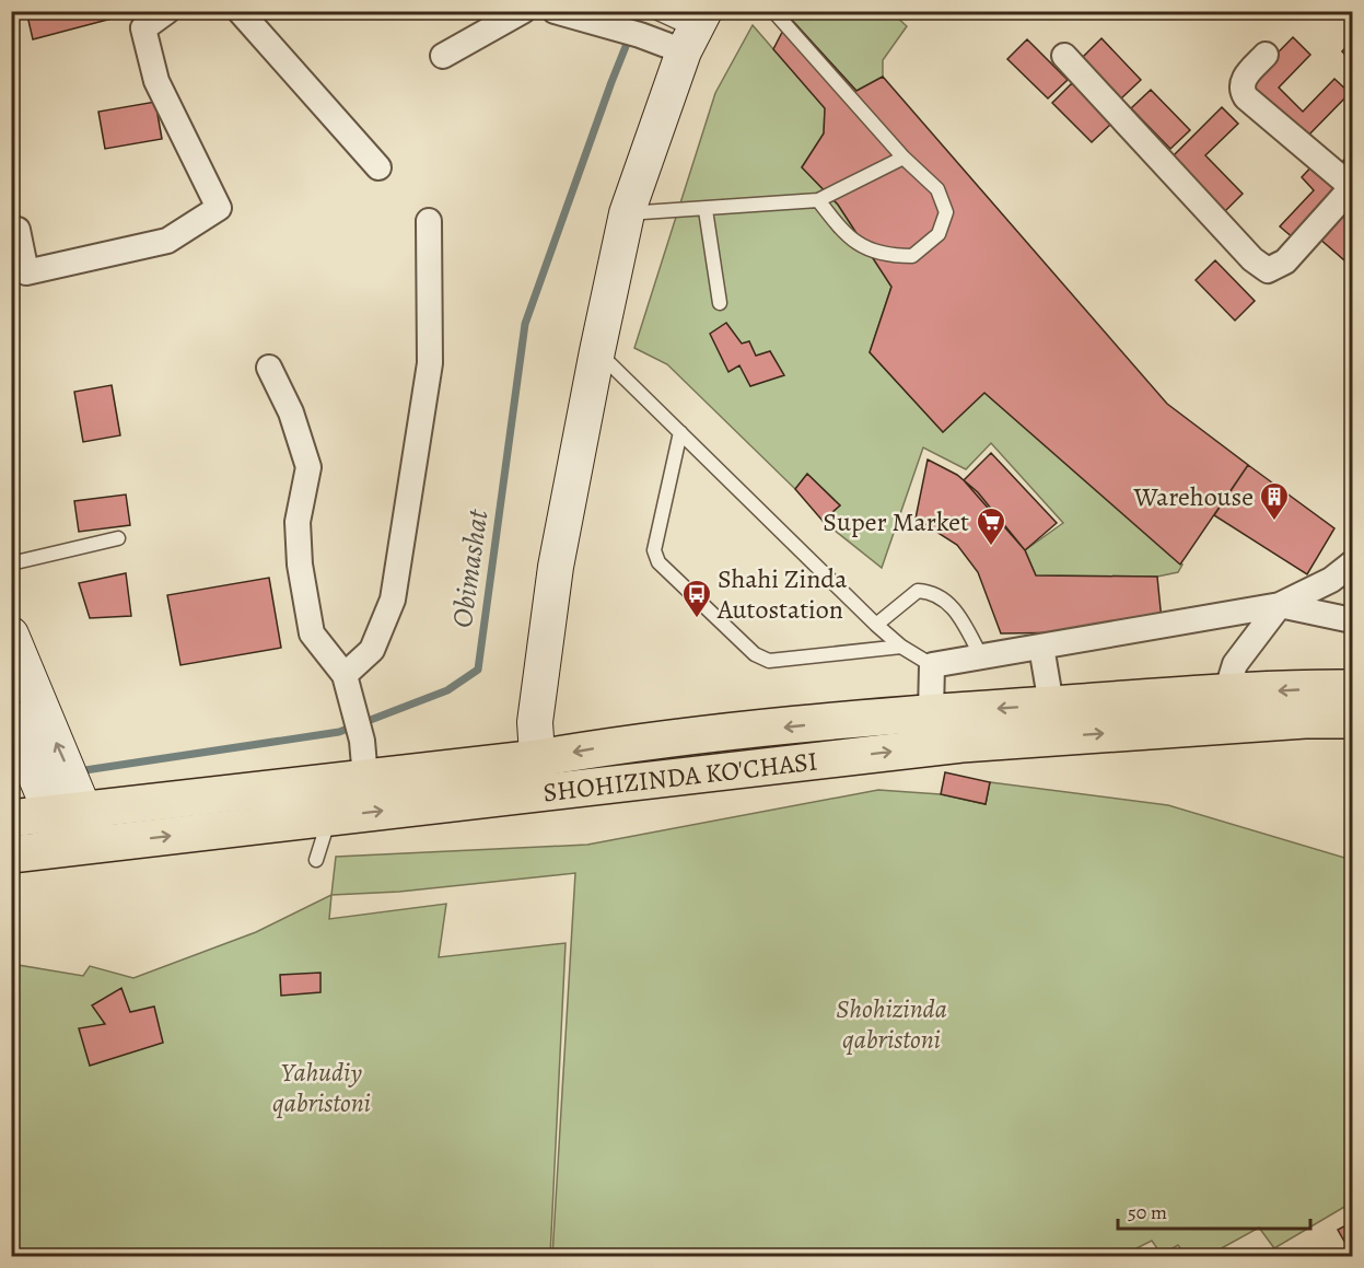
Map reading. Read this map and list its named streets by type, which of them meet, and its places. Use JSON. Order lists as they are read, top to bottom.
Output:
{
  "streets": {
    "main road": ["SHOHIZINDA KO'CHASI"]
  },
  "water": ["Obimashat"],
  "parks": ["Shohizinda qabristoni", "Yahudiy qabristoni"],
  "places": {
    "building": ["Warehouse"],
    "supermarket": ["Super Market"],
    "bus stop": ["Shahi Zinda Autostation"]
  },
  "scale_bar": "50 m"
}
